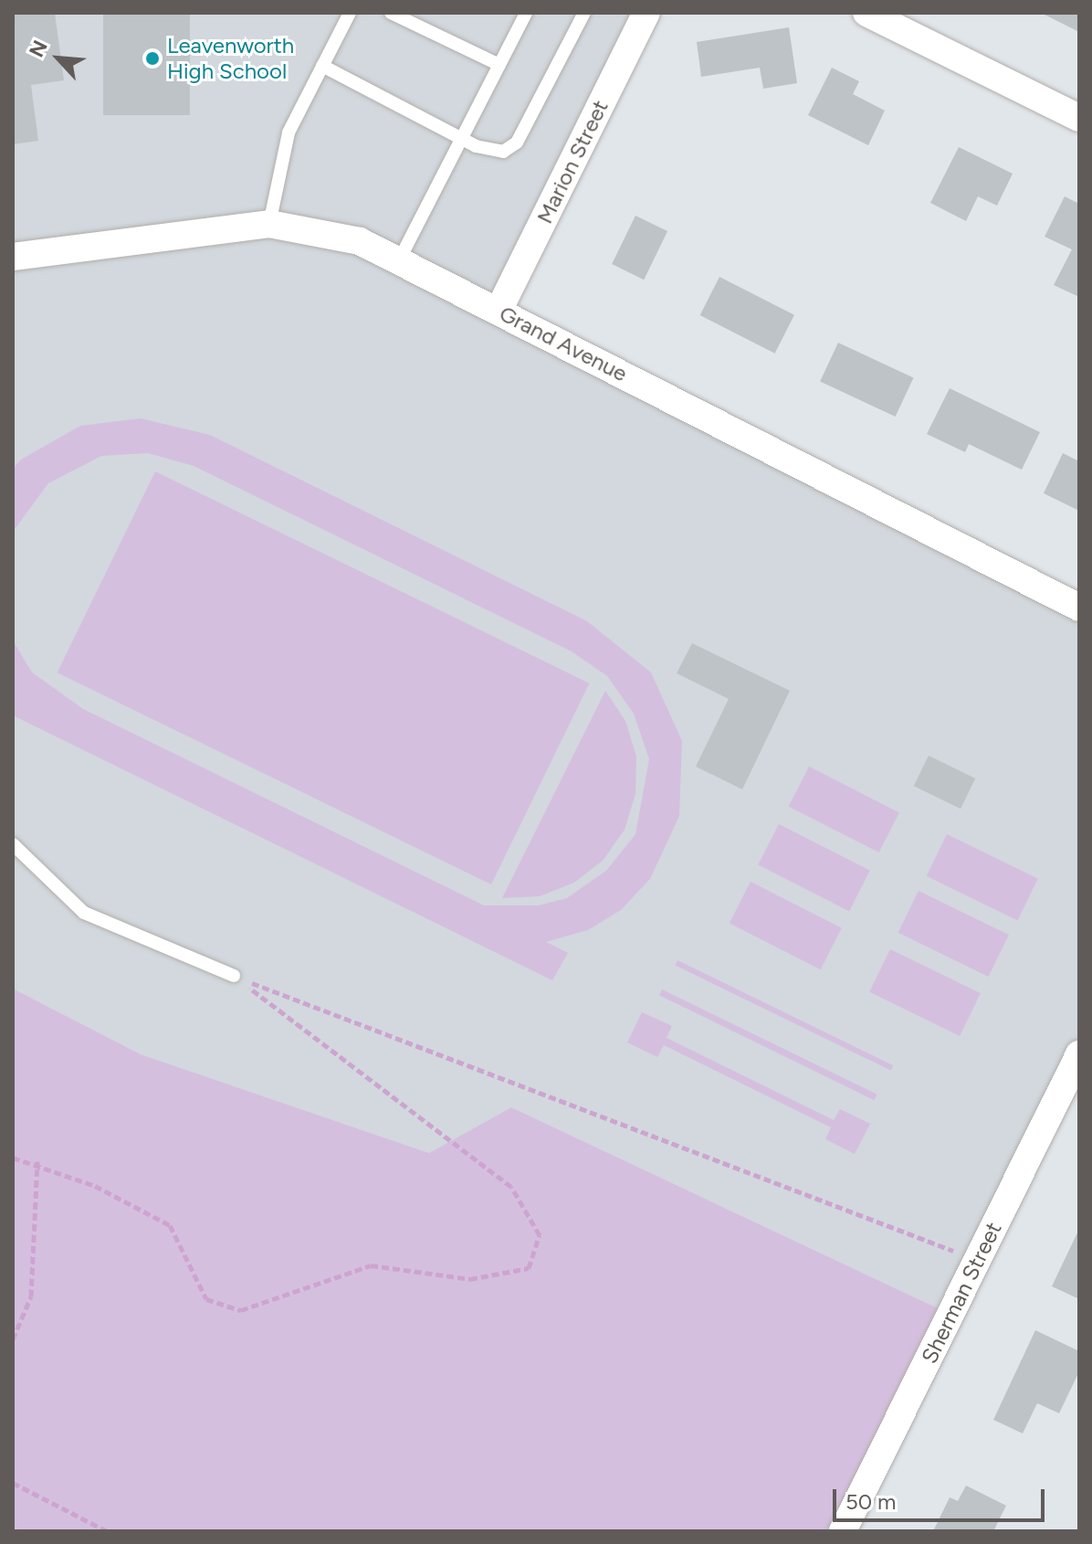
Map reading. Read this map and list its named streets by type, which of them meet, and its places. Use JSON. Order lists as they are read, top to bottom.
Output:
{
  "streets": {
    "street": ["Marion Street", "Grand Avenue", "Sherman Street"]
  },
  "crossings": [
    ["Marion Street", "Grand Avenue"]
  ],
  "places": ["Leavenworth High School"],
  "scale_bar": "50 m",
  "north": "top left"
}
